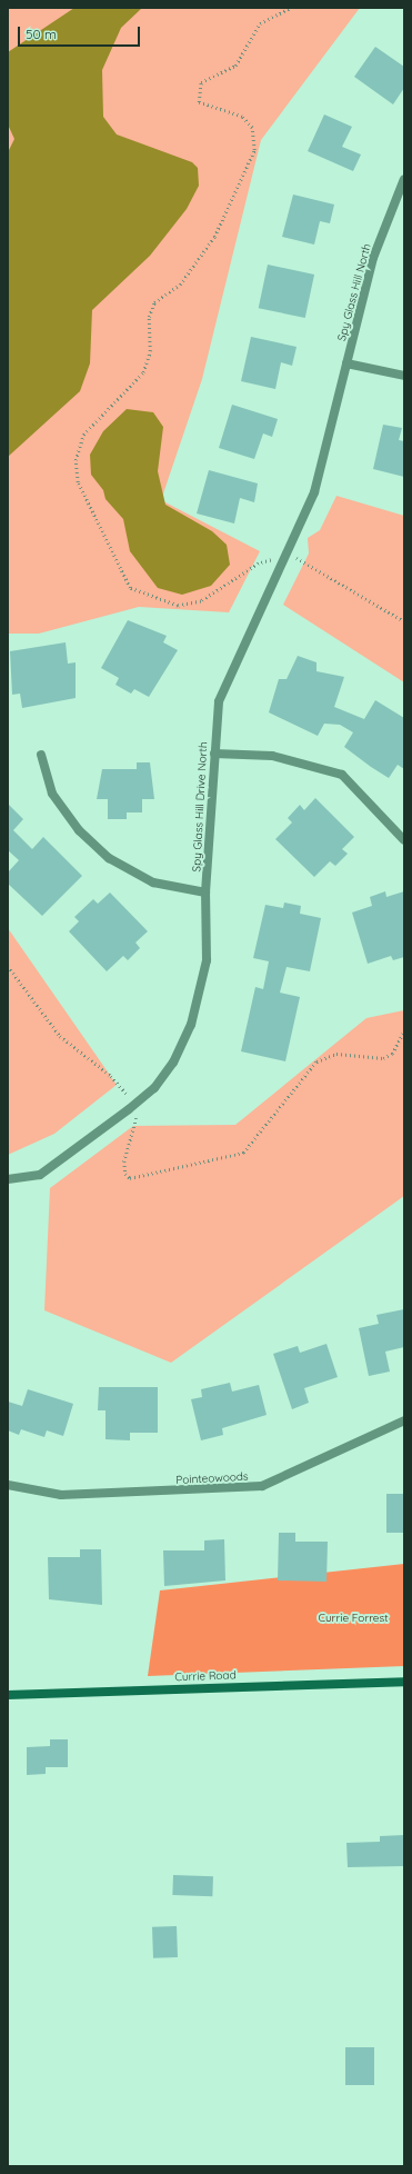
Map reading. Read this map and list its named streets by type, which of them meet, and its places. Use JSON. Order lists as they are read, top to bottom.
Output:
{
  "streets": {
    "street": [
      "Spy Glass Hill North",
      "Spy Glass Hill Drive North",
      "Pointeowoods",
      "Currie Road"
    ]
  },
  "crossings": [
    ["Spy Glass Hill North", "Spy Glass Hill Drive North"]
  ],
  "parks": ["Currie Forrest"],
  "scale_bar": "50 m"
}
